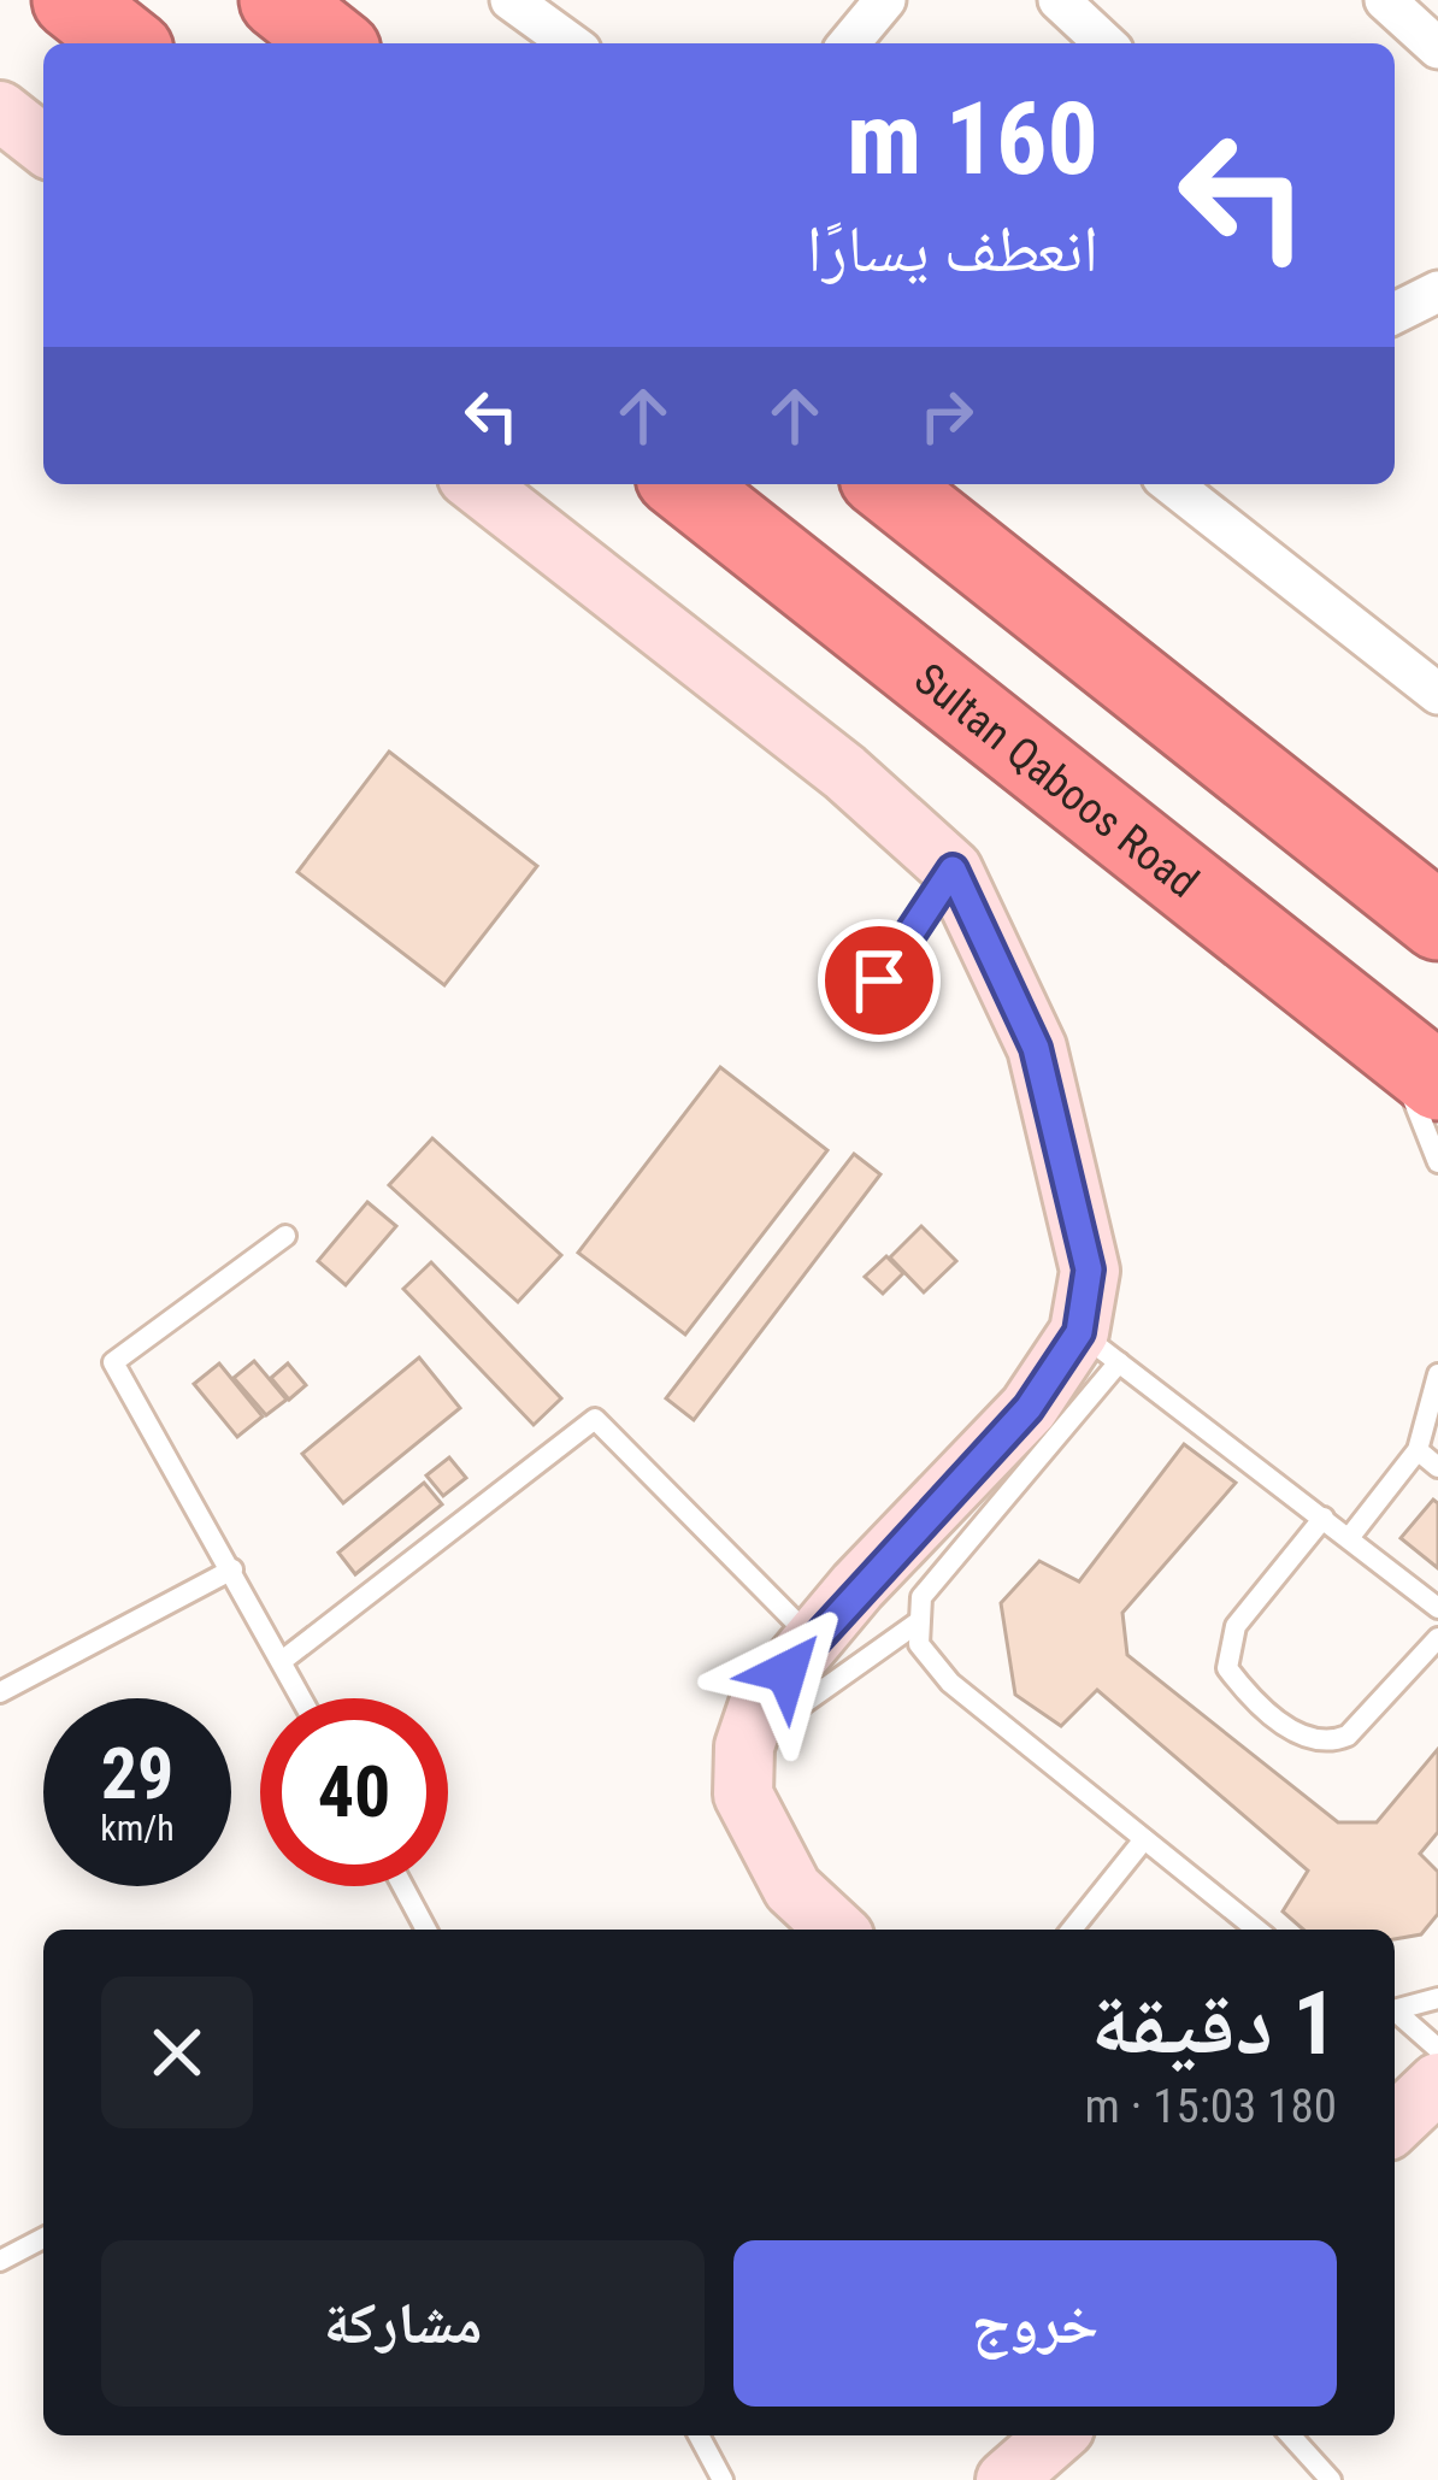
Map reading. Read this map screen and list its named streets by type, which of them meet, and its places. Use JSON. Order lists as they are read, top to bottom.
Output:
{
  "streets": {
    "highway": ["Sultan Qaboos Road"]
  },
  "page": {
    "turn": ["160 m", "انعطف يسارًا"],
    "speed": "29 km/h",
    "limit": "40",
    "heading": ["1 دقيقة", "180 m · 15:03"],
    "buttons": ["خروج", "مشاركة"]
  }
}
